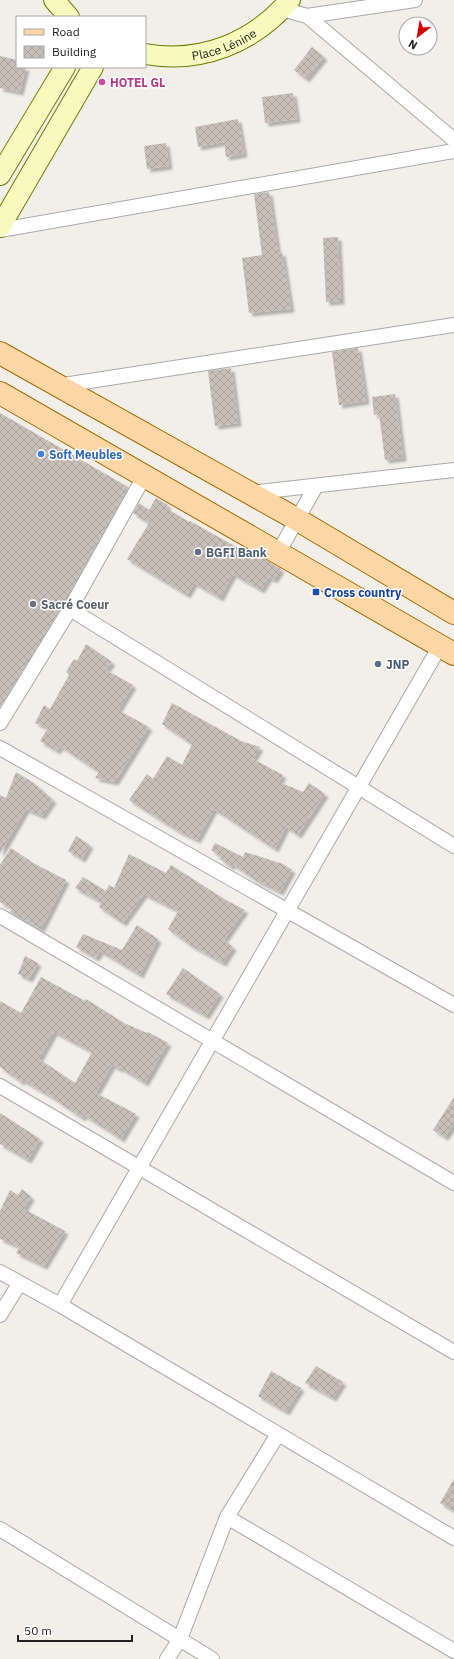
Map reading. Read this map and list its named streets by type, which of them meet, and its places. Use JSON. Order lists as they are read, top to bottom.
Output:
{
  "streets": {
    "main road": ["Place Lénine"]
  },
  "places": {
    "other": [
      "HOTEL GL",
      "Soft Meubles",
      "BGFI Bank",
      "Sacré Coeur",
      "JNP"
    ],
    "transit": ["Cross country"]
  },
  "legend": ["Road", "Building"],
  "scale_bar": "50 m",
  "north": "bottom left"
}
